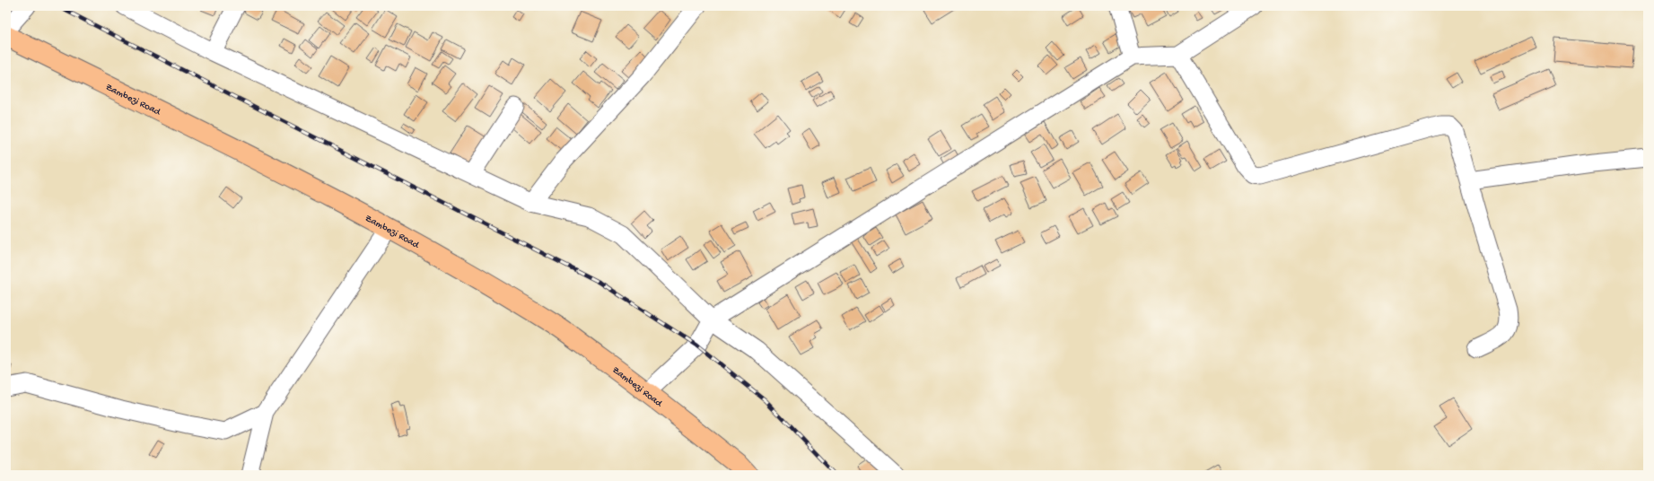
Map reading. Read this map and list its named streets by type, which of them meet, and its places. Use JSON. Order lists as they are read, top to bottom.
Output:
{
  "streets": {
    "main road": ["Zambezi Road"]
  }
}
